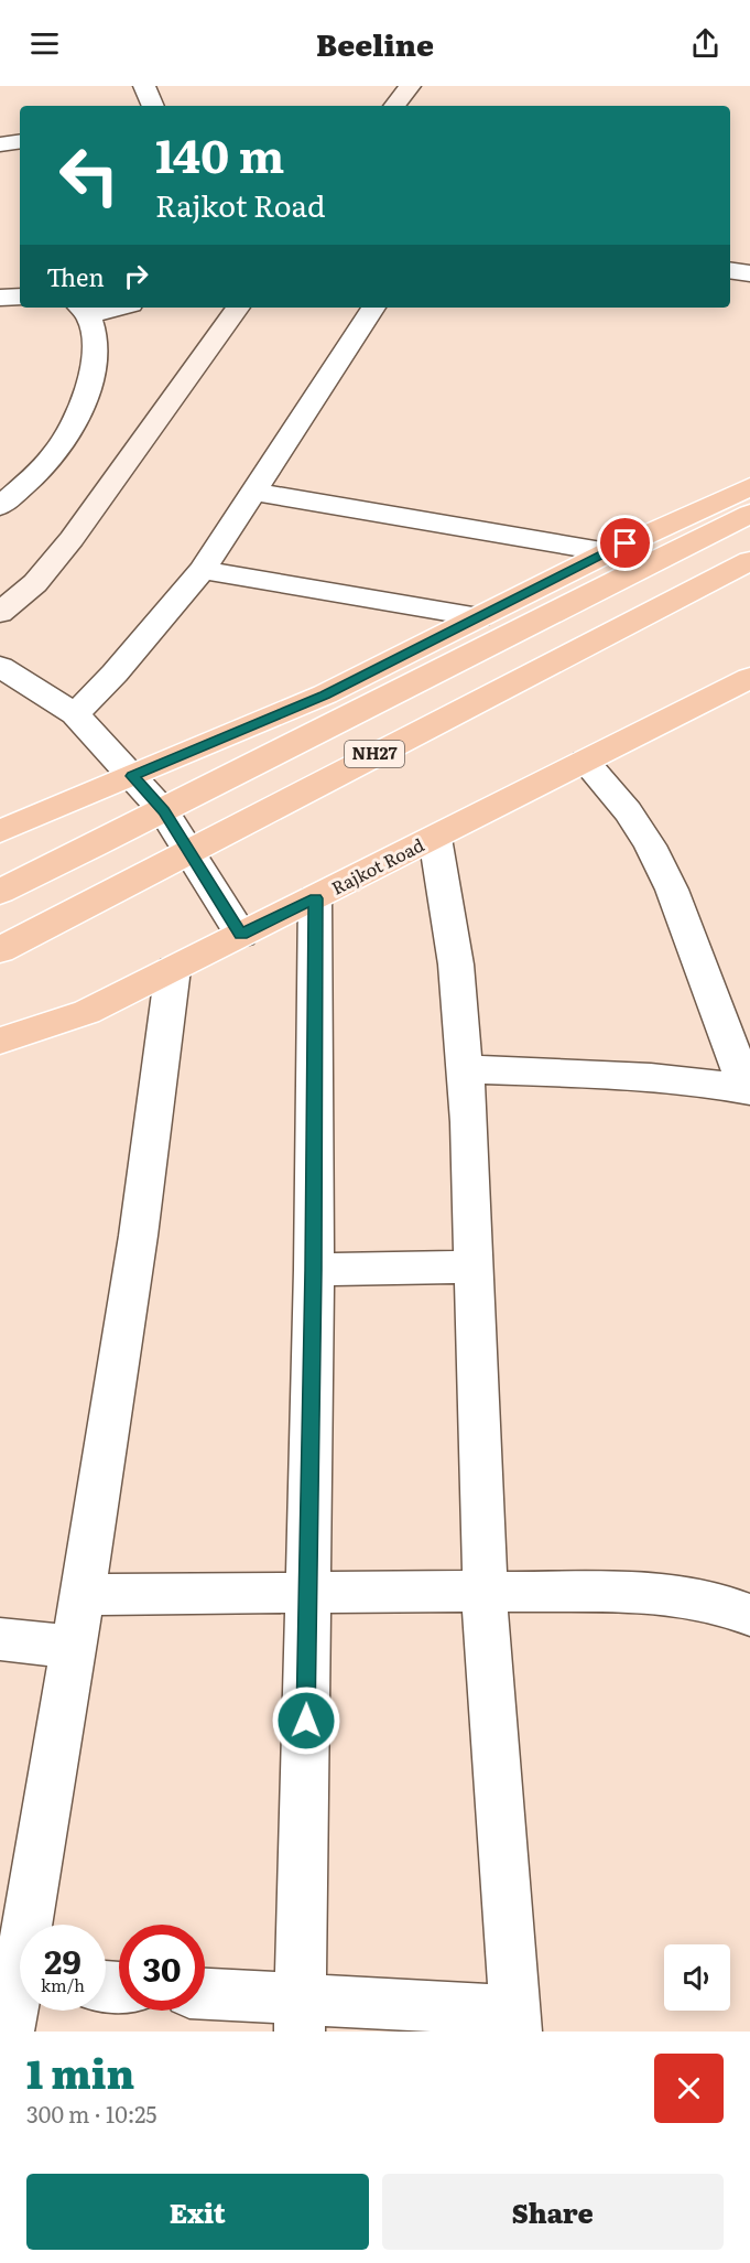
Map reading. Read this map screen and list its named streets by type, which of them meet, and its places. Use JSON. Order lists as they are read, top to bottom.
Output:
{
  "streets": {
    "highway": ["NH27", "Rajkot Road"]
  },
  "page": {
    "header": "Beeline",
    "turn": ["140 m", "Rajkot Road"],
    "then": "Then",
    "speed": "29 km/h",
    "limit": "30",
    "heading": ["1 min", "300 m · 10:25"],
    "buttons": ["Exit", "Share"]
  }
}
